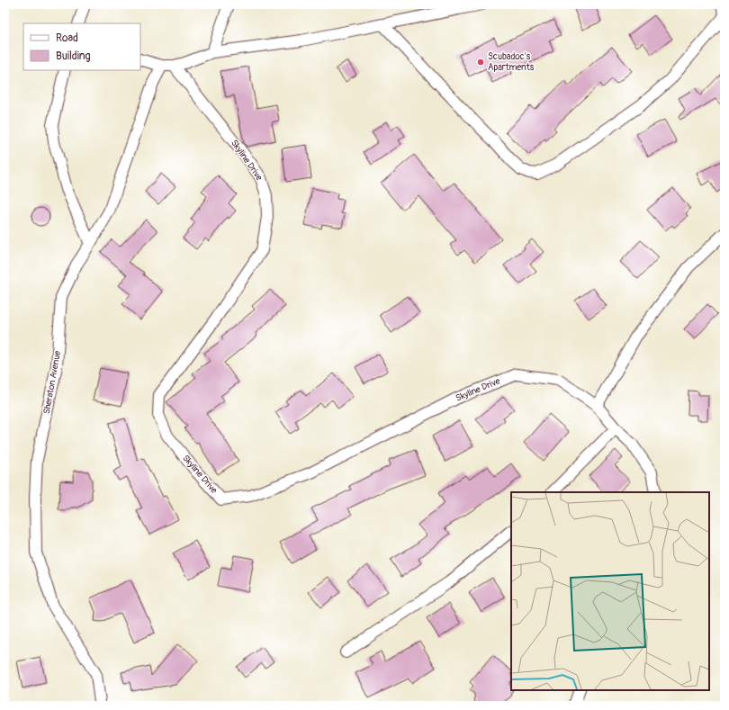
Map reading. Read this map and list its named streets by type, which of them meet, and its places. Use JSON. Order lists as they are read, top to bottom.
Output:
{
  "streets": {
    "street": ["Skyline Drive", "Sheraton Avenue"]
  },
  "places": ["Scubadoc's Apartments"],
  "legend": ["Road", "Building"]
}
